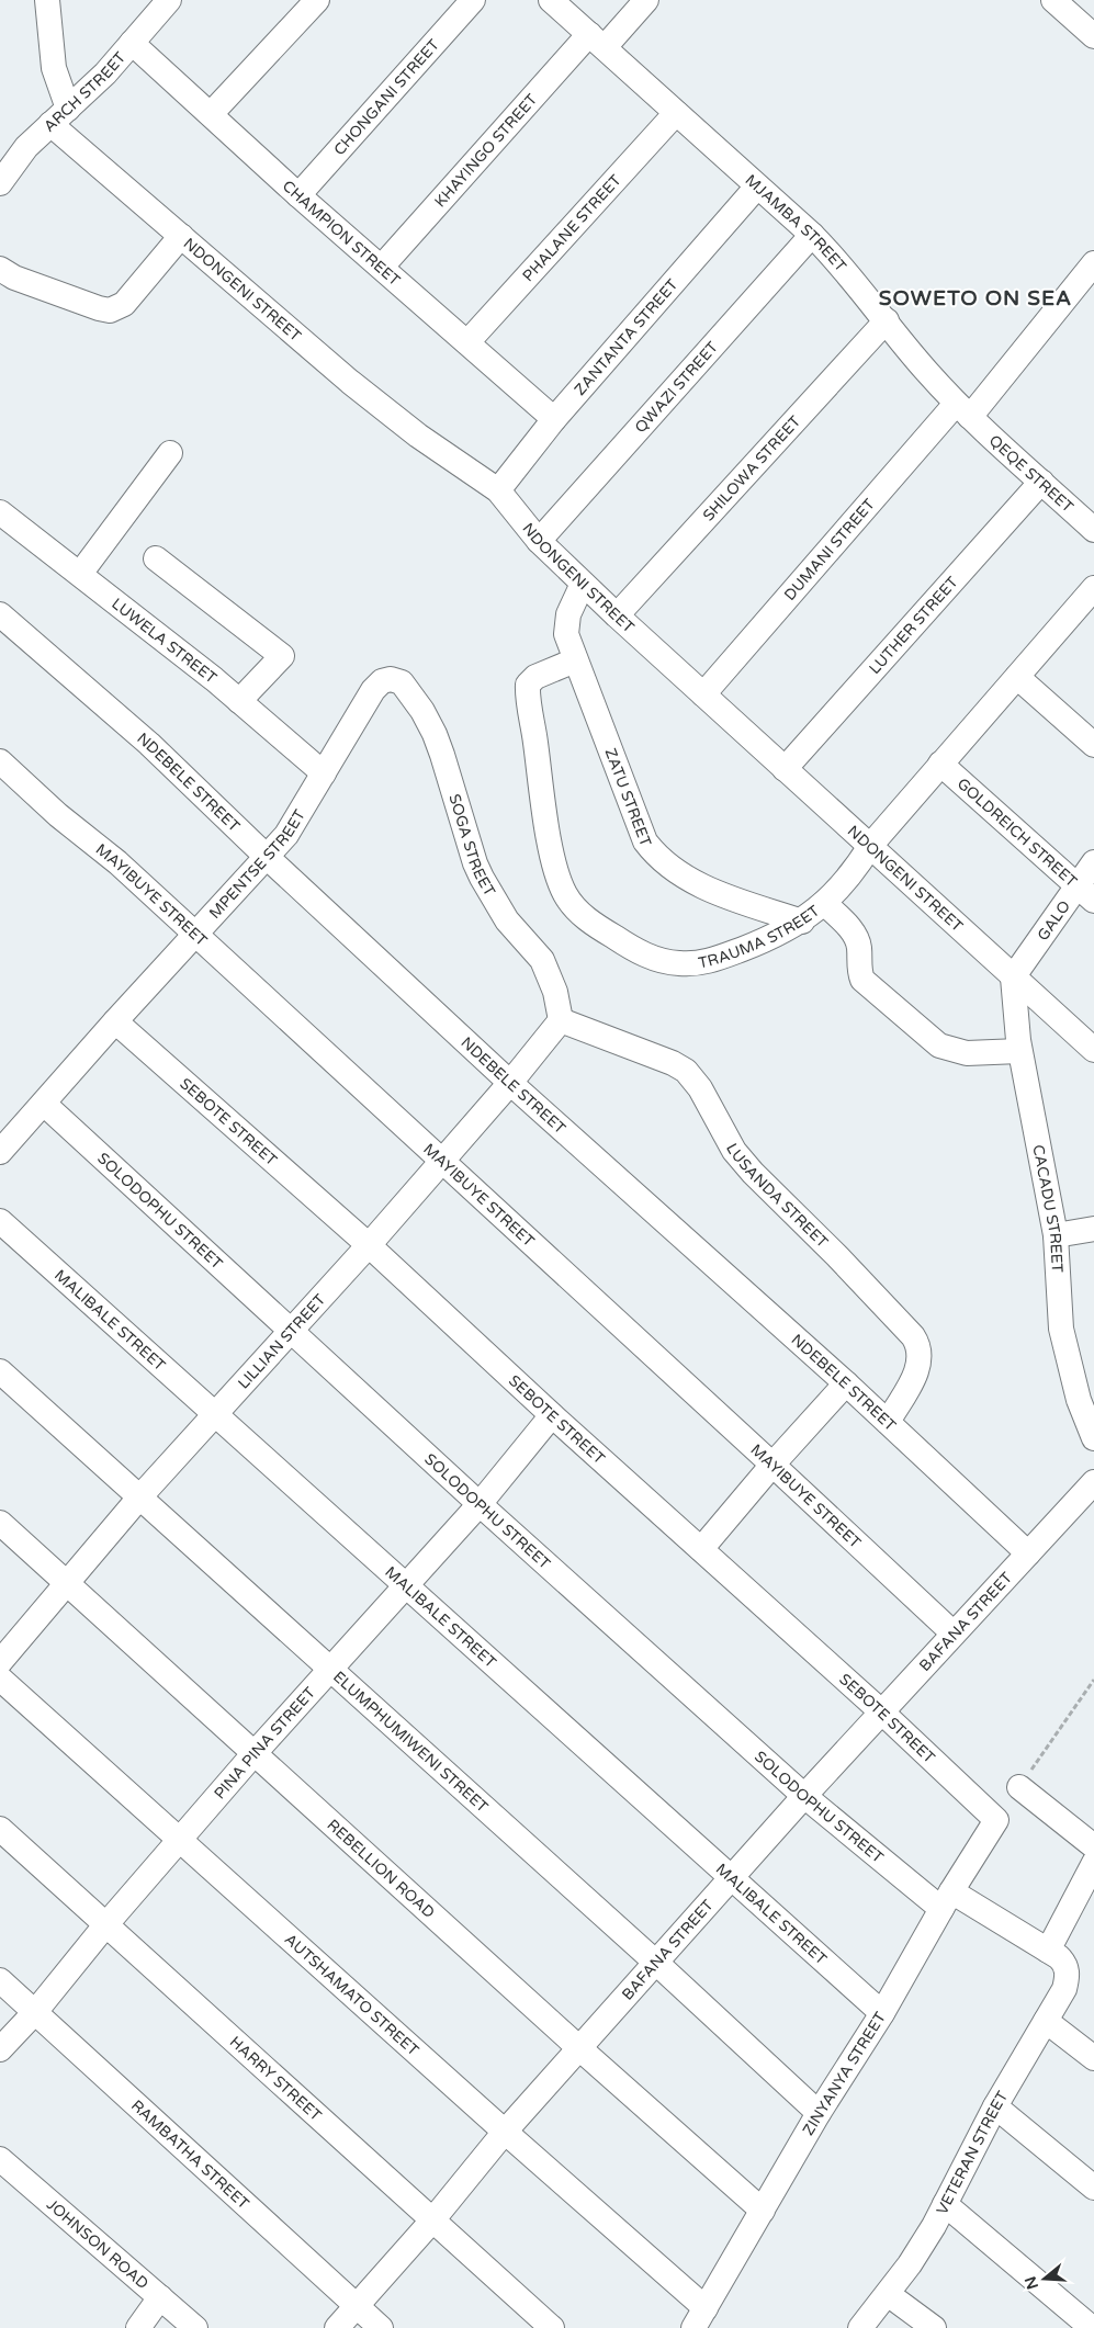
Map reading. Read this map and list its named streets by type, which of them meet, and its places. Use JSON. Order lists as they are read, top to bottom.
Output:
{
  "streets": {
    "street": [
      "ARCH STREET",
      "CHONGANI STREET",
      "KHAYINGO STREET",
      "MJAMBA STREET",
      "PHALANE STREET",
      "CHAMPION STREET",
      "NDONGENI STREET",
      "ZANTANTA STREET",
      "QWAZI STREET",
      "SHILOWA STREET",
      "QEQE STREET",
      "DUMANI STREET",
      "LUTHER STREET",
      "LUWELA STREET",
      "NDEBELE STREET",
      "ZATU STREET",
      "GOLDREICH STREET",
      "SOGA STREET",
      "MPENTSE STREET",
      "MAYIBUYE STREET",
      "GALO",
      "TRAUMA STREET",
      "SEBOTE STREET",
      "LUSANDA STREET",
      "CACADU STREET",
      "SOLODOPHU STREET",
      "MALIBALE STREET",
      "LILLIAN STREET",
      "BAFANA STREET",
      "ELUMPHUMIWENI STREET",
      "PINA PINA STREET",
      "REBELLION ROAD",
      "AUTSHAMATO STREET",
      "ZINYANYA STREET",
      "HARRY STREET",
      "VETERAN STREET",
      "RAMBATHA STREET",
      "JOHNSON ROAD"
    ]
  },
  "crossings": [
    ["ARCH STREET", "CHAMPION STREET"],
    ["ARCH STREET", "NDONGENI STREET"],
    ["CHONGANI STREET", "CHAMPION STREET"],
    ["KHAYINGO STREET", "MJAMBA STREET"],
    ["KHAYINGO STREET", "CHAMPION STREET"],
    ["MJAMBA STREET", "PHALANE STREET"],
    ["MJAMBA STREET", "ZANTANTA STREET"],
    ["MJAMBA STREET", "QWAZI STREET"],
    ["MJAMBA STREET", "SHILOWA STREET"],
    ["MJAMBA STREET", "QEQE STREET"],
    ["MJAMBA STREET", "DUMANI STREET"],
    ["PHALANE STREET", "CHAMPION STREET"],
    ["CHAMPION STREET", "ZANTANTA STREET"],
    ["NDONGENI STREET", "ZANTANTA STREET"],
    ["NDONGENI STREET", "QWAZI STREET"],
    ["NDONGENI STREET", "SHILOWA STREET"],
    ["NDONGENI STREET", "DUMANI STREET"],
    ["NDONGENI STREET", "LUTHER STREET"],
    ["NDONGENI STREET", "ZATU STREET"],
    ["NDONGENI STREET", "GALO"],
    ["NDONGENI STREET", "TRAUMA STREET"],
    ["NDONGENI STREET", "CACADU STREET"],
    ["QEQE STREET", "DUMANI STREET"],
    ["QEQE STREET", "LUTHER STREET"],
    ["LUWELA STREET", "MPENTSE STREET"],
    ["NDEBELE STREET", "MPENTSE STREET"],
    ["NDEBELE STREET", "LUSANDA STREET"],
    ["NDEBELE STREET", "LILLIAN STREET"],
    ["NDEBELE STREET", "BAFANA STREET"],
    ["ZATU STREET", "TRAUMA STREET"],
    ["GOLDREICH STREET", "GALO"],
    ["GOLDREICH STREET", "TRAUMA STREET"],
    ["SOGA STREET", "MPENTSE STREET"],
    ["SOGA STREET", "LUSANDA STREET"],
    ["SOGA STREET", "LILLIAN STREET"],
    ["MPENTSE STREET", "MAYIBUYE STREET"],
    ["MPENTSE STREET", "SEBOTE STREET"],
    ["MPENTSE STREET", "SOLODOPHU STREET"],
    ["MAYIBUYE STREET", "LILLIAN STREET"],
    ["MAYIBUYE STREET", "BAFANA STREET"],
    ["GALO", "CACADU STREET"],
    ["SEBOTE STREET", "LILLIAN STREET"],
    ["SEBOTE STREET", "BAFANA STREET"],
    ["SEBOTE STREET", "PINA PINA STREET"],
    ["SEBOTE STREET", "ZINYANYA STREET"],
    ["LUSANDA STREET", "LILLIAN STREET"],
    ["SOLODOPHU STREET", "LILLIAN STREET"],
    ["SOLODOPHU STREET", "BAFANA STREET"],
    ["SOLODOPHU STREET", "PINA PINA STREET"],
    ["SOLODOPHU STREET", "ZINYANYA STREET"],
    ["SOLODOPHU STREET", "VETERAN STREET"],
    ["MALIBALE STREET", "LILLIAN STREET"],
    ["MALIBALE STREET", "BAFANA STREET"],
    ["MALIBALE STREET", "PINA PINA STREET"],
    ["MALIBALE STREET", "ZINYANYA STREET"],
    ["LILLIAN STREET", "ELUMPHUMIWENI STREET"],
    ["LILLIAN STREET", "REBELLION ROAD"],
    ["BAFANA STREET", "ELUMPHUMIWENI STREET"],
    ["BAFANA STREET", "REBELLION ROAD"],
    ["BAFANA STREET", "AUTSHAMATO STREET"],
    ["BAFANA STREET", "HARRY STREET"],
    ["BAFANA STREET", "RAMBATHA STREET"],
    ["ELUMPHUMIWENI STREET", "PINA PINA STREET"],
    ["ELUMPHUMIWENI STREET", "ZINYANYA STREET"],
    ["PINA PINA STREET", "REBELLION ROAD"],
    ["PINA PINA STREET", "AUTSHAMATO STREET"],
    ["PINA PINA STREET", "HARRY STREET"],
    ["PINA PINA STREET", "RAMBATHA STREET"],
    ["REBELLION ROAD", "ZINYANYA STREET"],
    ["AUTSHAMATO STREET", "ZINYANYA STREET"]
  ],
  "districts": ["SOWETO ON SEA"],
  "north": "left"
}
